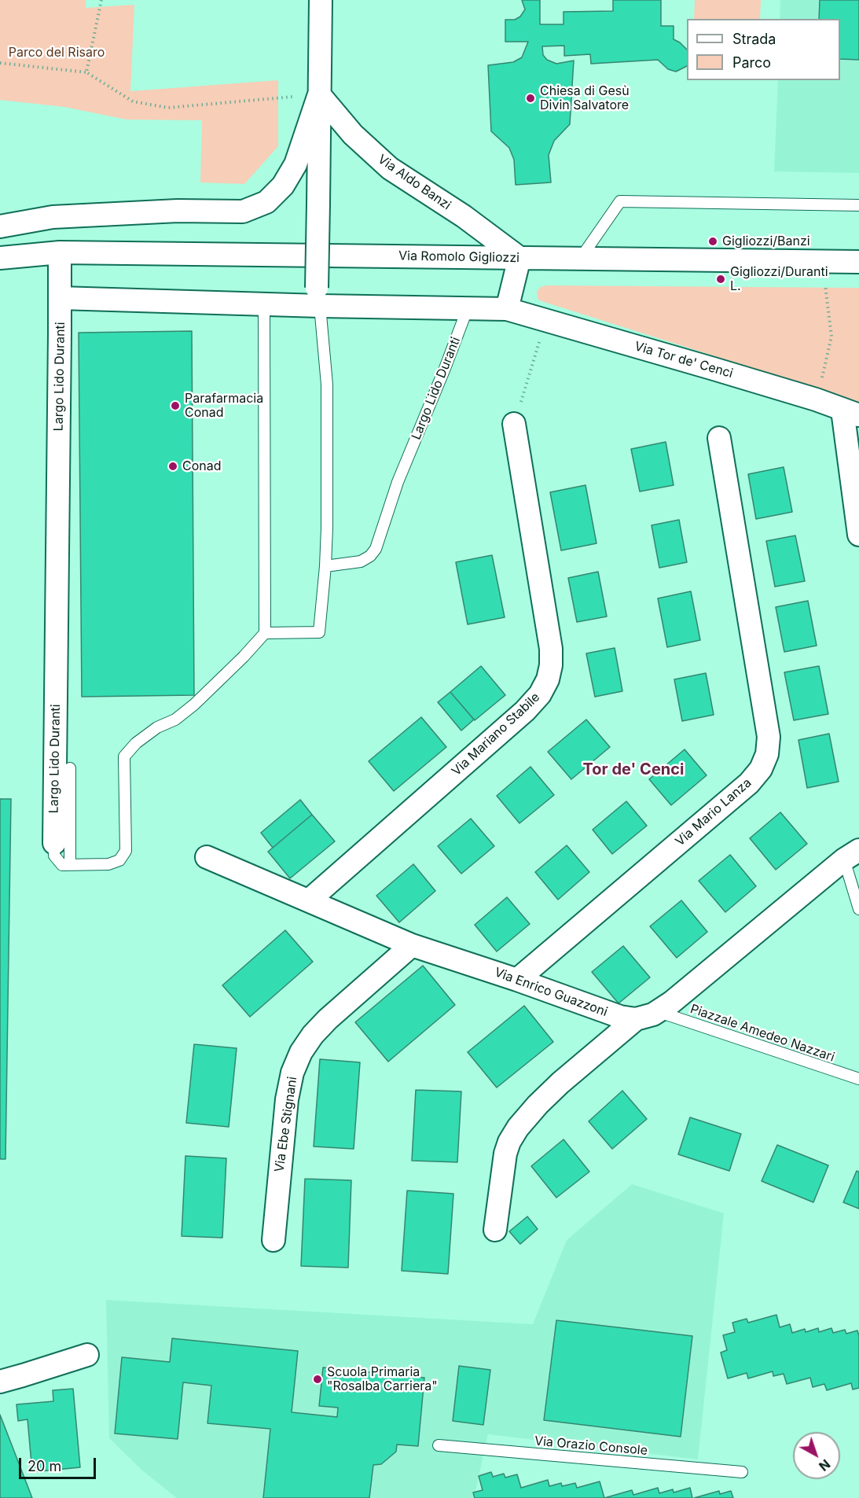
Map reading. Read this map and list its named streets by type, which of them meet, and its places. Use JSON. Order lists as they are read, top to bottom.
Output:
{
  "streets": {
    "street": [
      "Via Aldo Banzi",
      "Via Romolo Gigliozzi",
      "Via Tor de' Cenci",
      "Largo Lido Duranti",
      "Via Mariano Stabile",
      "Via Mario Lanza",
      "Via Enrico Guazzoni",
      "Via Ebe Stignani"
    ],
    "lane": ["Piazzale Amedeo Nazzari", "Via Orazio Console"]
  },
  "crossings": [
    ["Via Aldo Banzi", "Via Romolo Gigliozzi"],
    ["Via Romolo Gigliozzi", "Largo Lido Duranti"],
    ["Via Mariano Stabile", "Via Enrico Guazzoni"],
    ["Via Mario Lanza", "Via Enrico Guazzoni"],
    ["Via Enrico Guazzoni", "Via Ebe Stignani"]
  ],
  "districts": ["Tor de' Cenci"],
  "parks": ["Parco del Risaro"],
  "places": [
    "Chiesa di Gesù Divin Salvatore",
    "Gigliozzi/Banzi",
    "Gigliozzi/Duranti L.",
    "Parafarmacia Conad",
    "Conad",
    "Scuola Primaria \"Rosalba Carriera\""
  ],
  "legend": ["Strada", "Parco"],
  "scale_bar": "20 m",
  "north": "bottom right"
}
